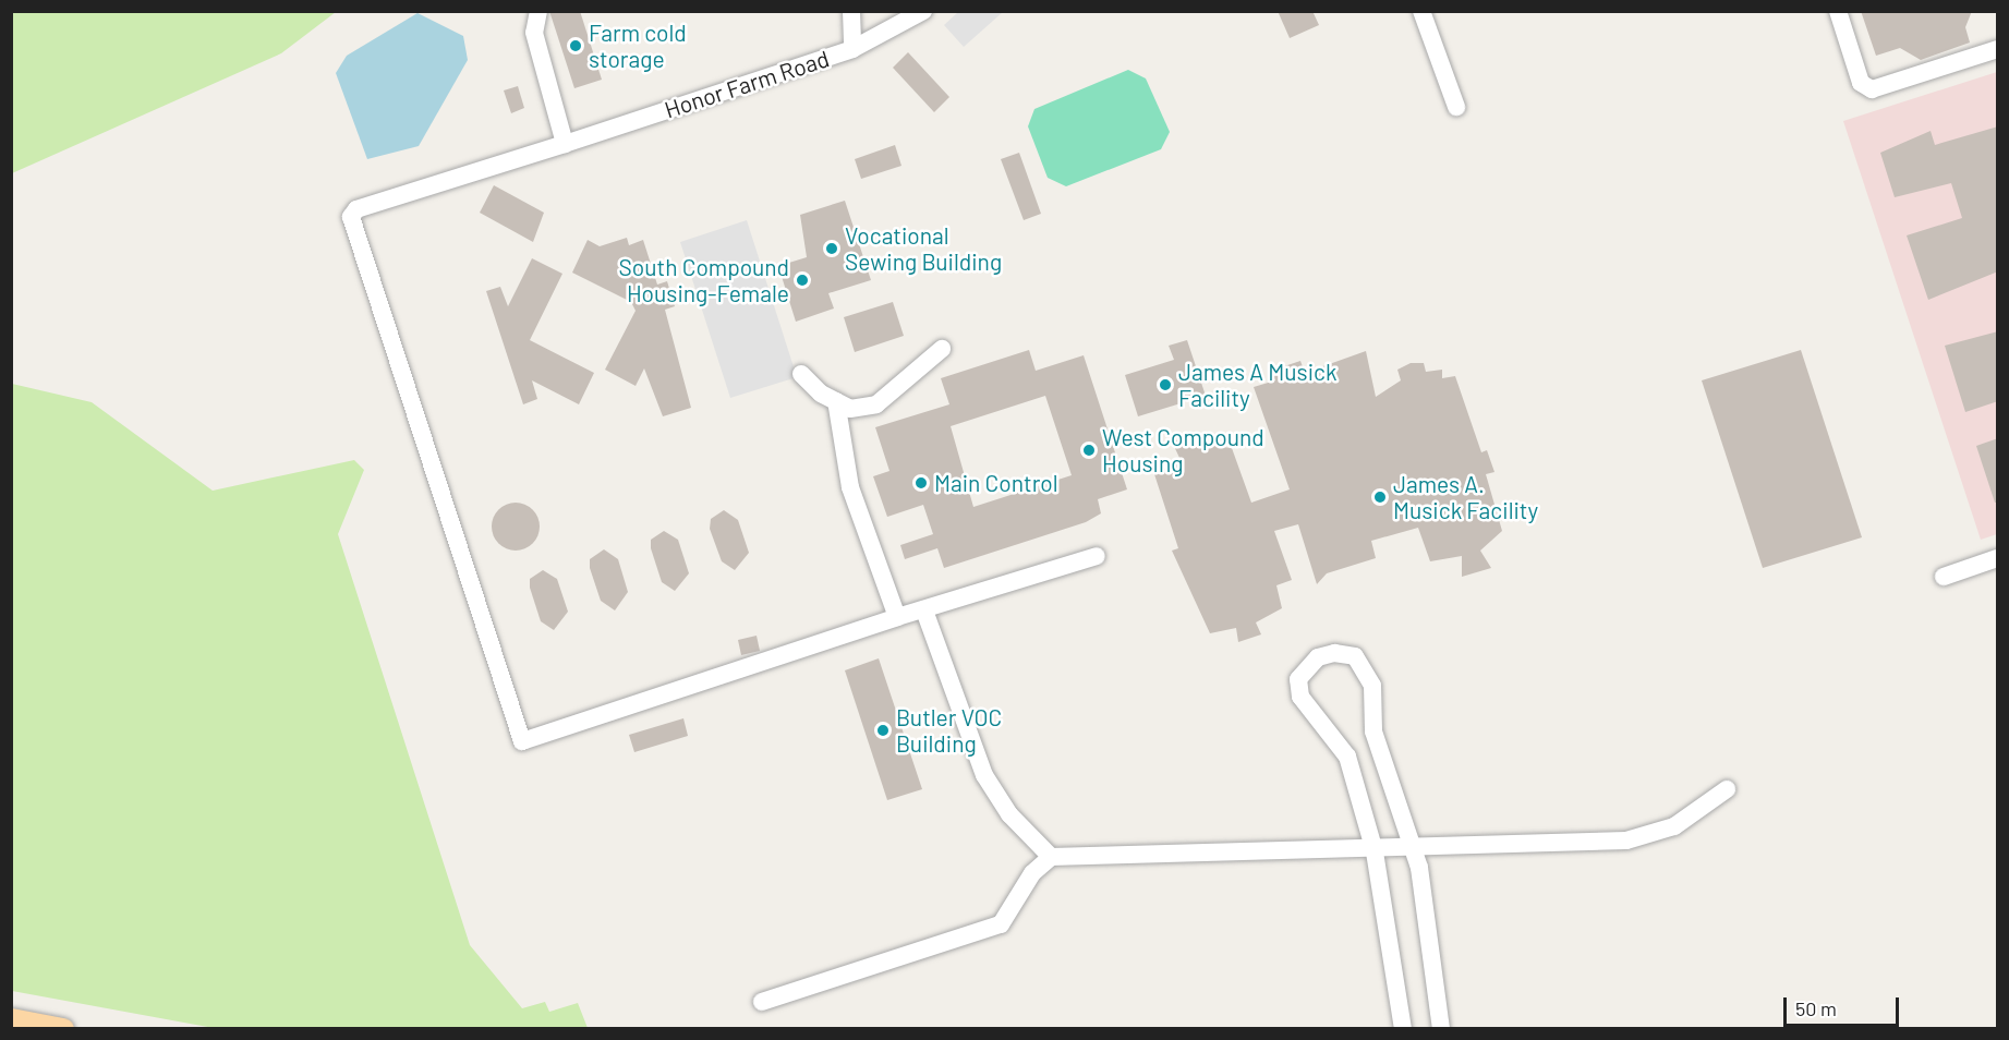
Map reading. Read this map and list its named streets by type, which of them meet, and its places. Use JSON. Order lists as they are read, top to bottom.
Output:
{
  "streets": {
    "street": ["Honor Farm Road"]
  },
  "places": [
    "Farm cold storage",
    "Vocational Sewing Building",
    "South Compound Housing-Female",
    "James A Musick Facility",
    "West Compound Housing",
    "Main Control",
    "James A. Musick Facility",
    "Butler VOC Building"
  ],
  "scale_bar": "50 m"
}
